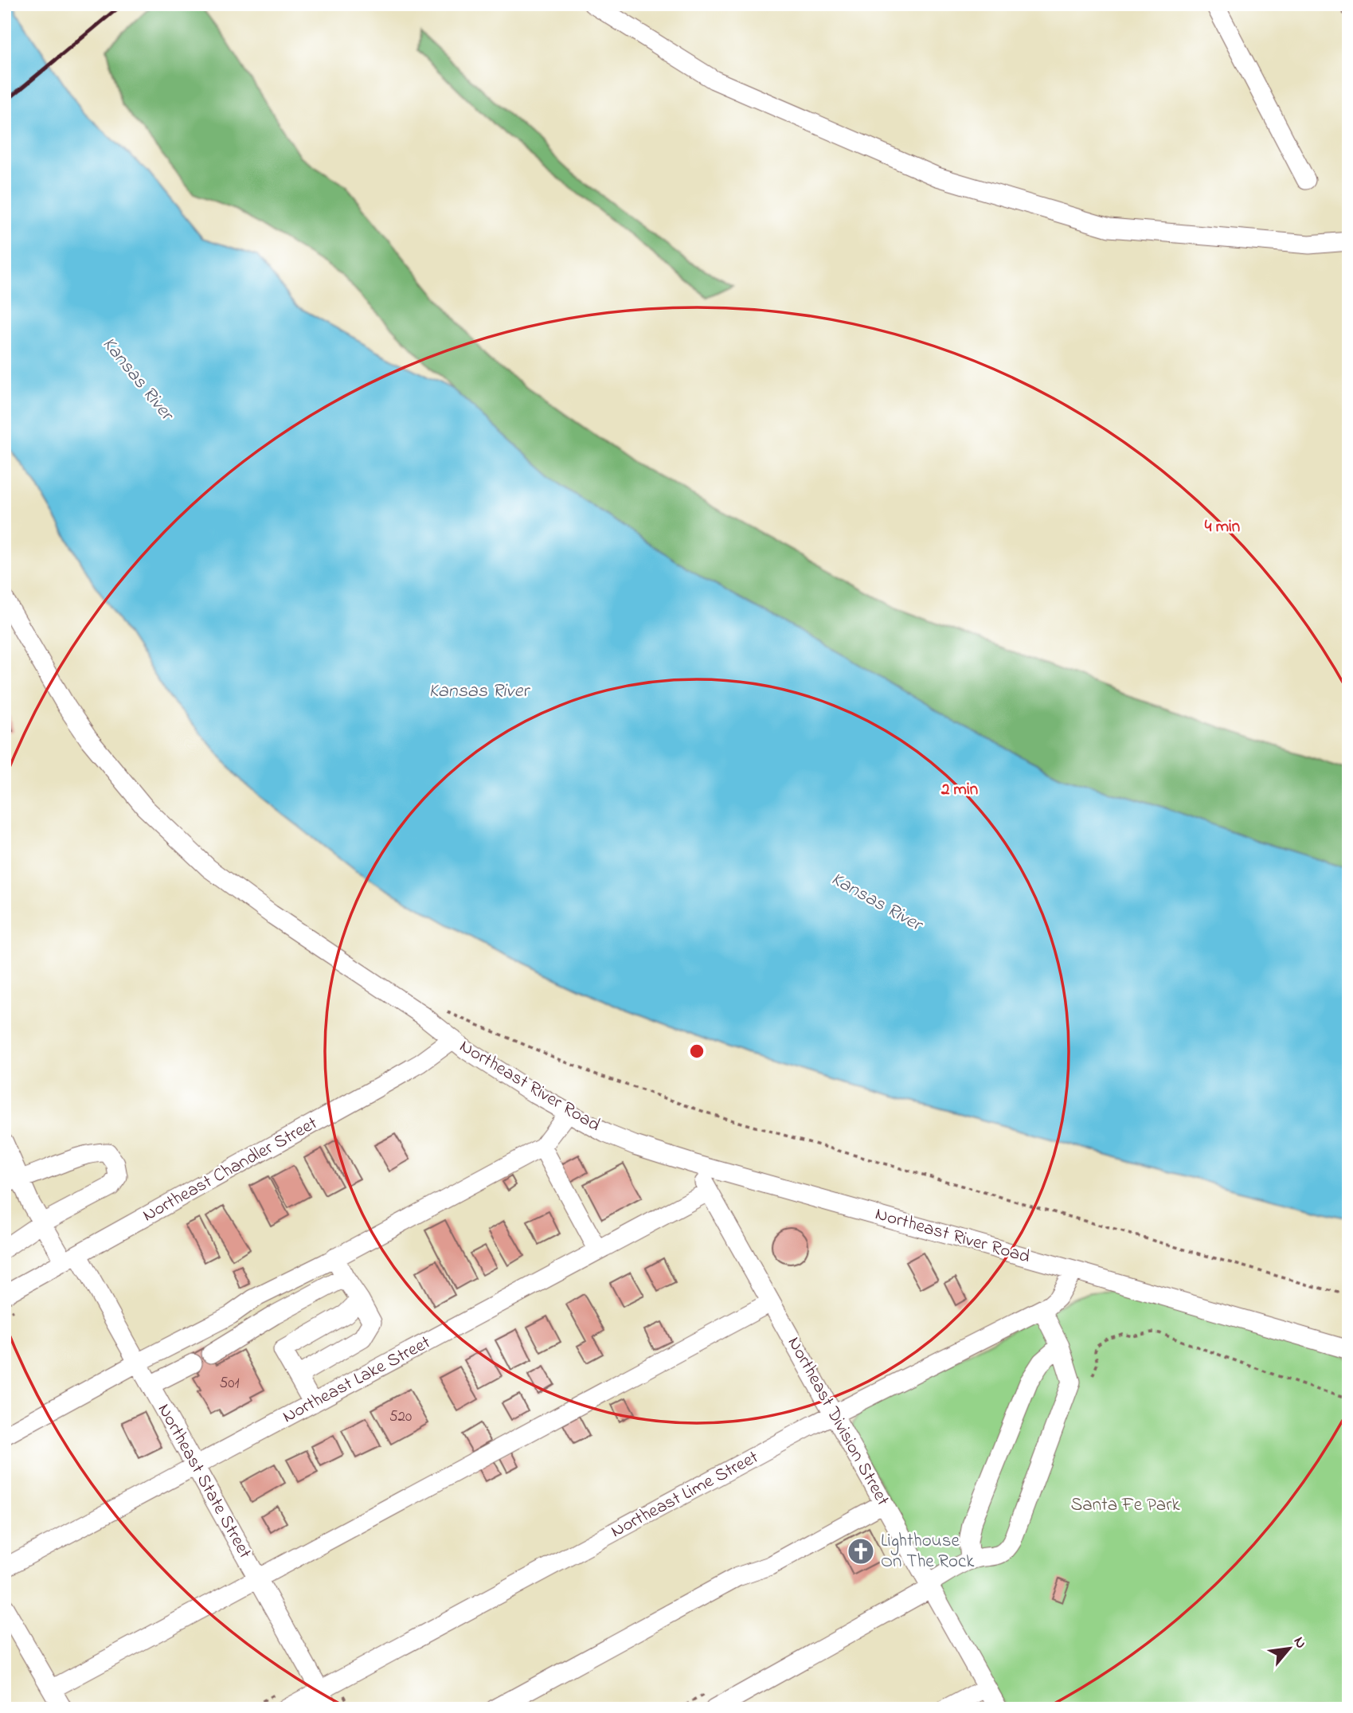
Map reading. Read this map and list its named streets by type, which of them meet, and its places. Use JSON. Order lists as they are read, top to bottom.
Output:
{
  "streets": {
    "street": [
      "Northeast River Road",
      "Northeast Chandler Street",
      "Northeast Lake Street",
      "Northeast Division Street",
      "Northeast State Street",
      "Northeast Lime Street"
    ]
  },
  "crossings": [
    ["Northeast River Road", "Northeast Chandler Street"],
    ["Northeast River Road", "Northeast Division Street"],
    ["Northeast River Road", "Northeast Lime Street"],
    ["Northeast Chandler Street", "Northeast State Street"],
    ["Northeast Lake Street", "Northeast Division Street"],
    ["Northeast Lake Street", "Northeast State Street"],
    ["Northeast Division Street", "Northeast Lime Street"],
    ["Northeast State Street", "Northeast Lime Street"]
  ],
  "water": ["Kansas River"],
  "parks": ["Santa Fe Park"],
  "places": {
    "church": ["Lighthouse On The Rock"]
  },
  "house_numbers": ["501", "520"],
  "north": "top right",
  "rings": ["4 min", "2 min"]
}
